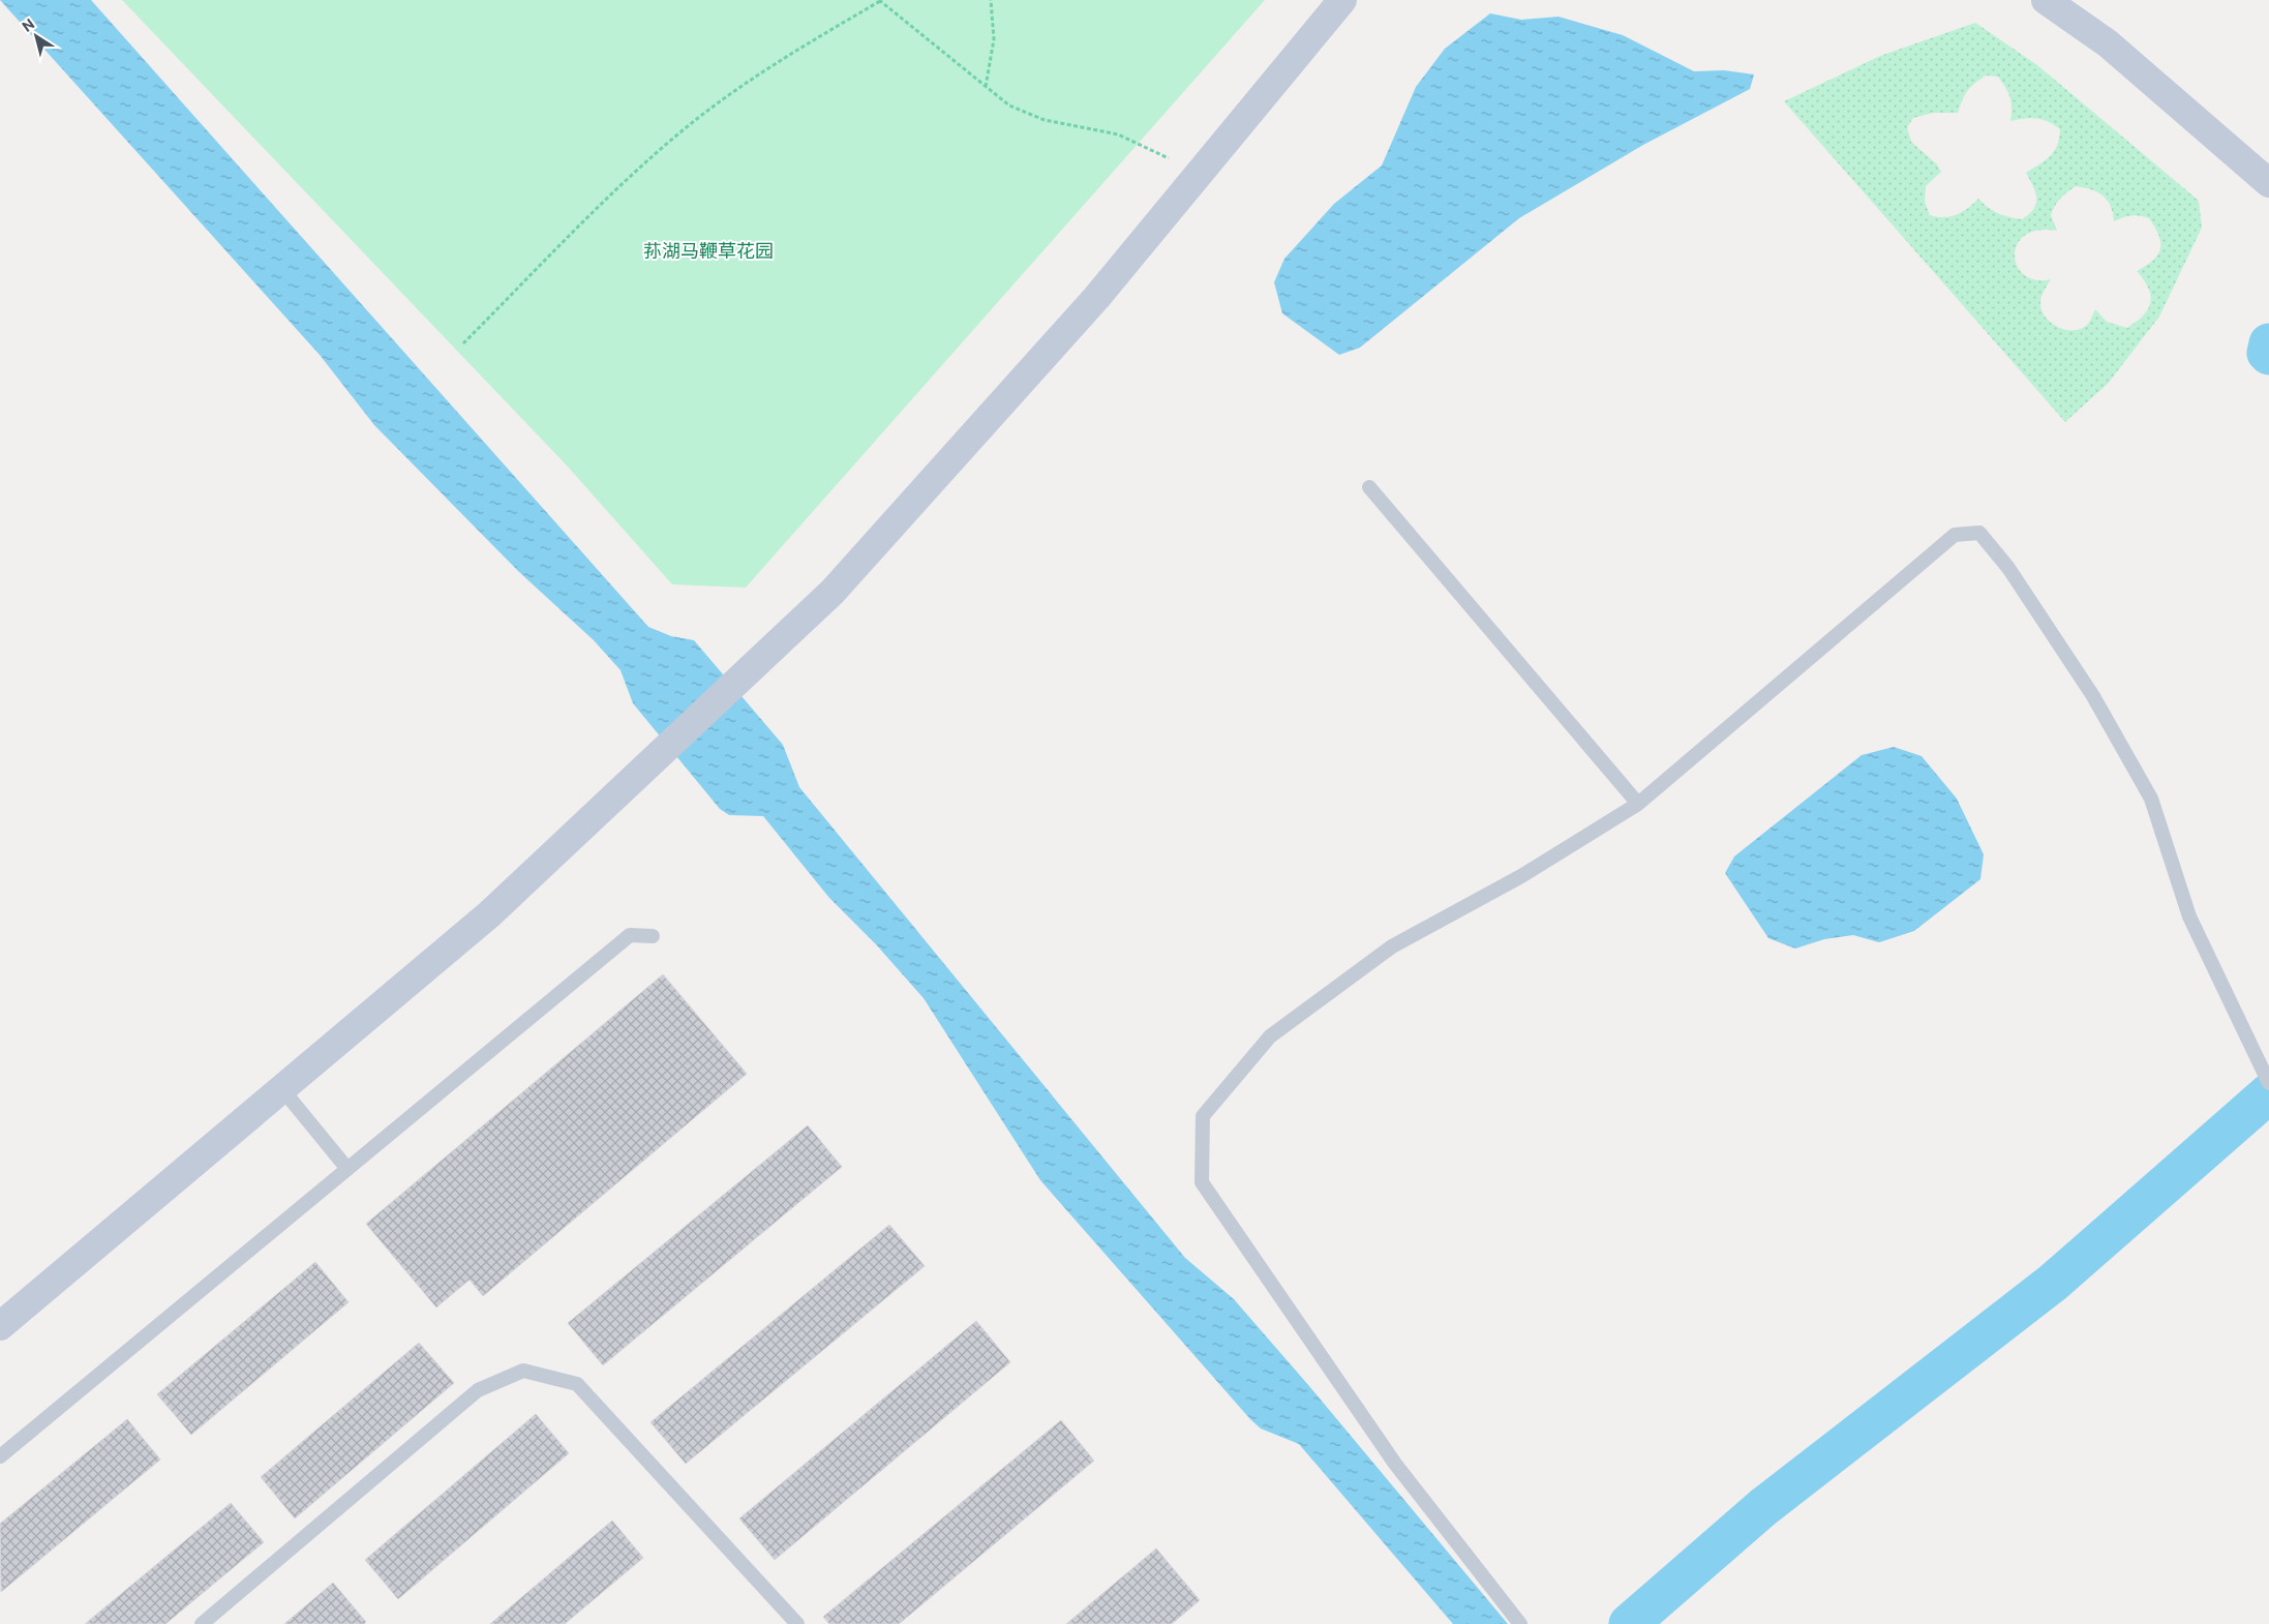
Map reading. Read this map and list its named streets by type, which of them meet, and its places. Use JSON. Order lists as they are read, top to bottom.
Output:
{
  "parks": ["荪湖马鞭草花园"],
  "north": "top left"
}
